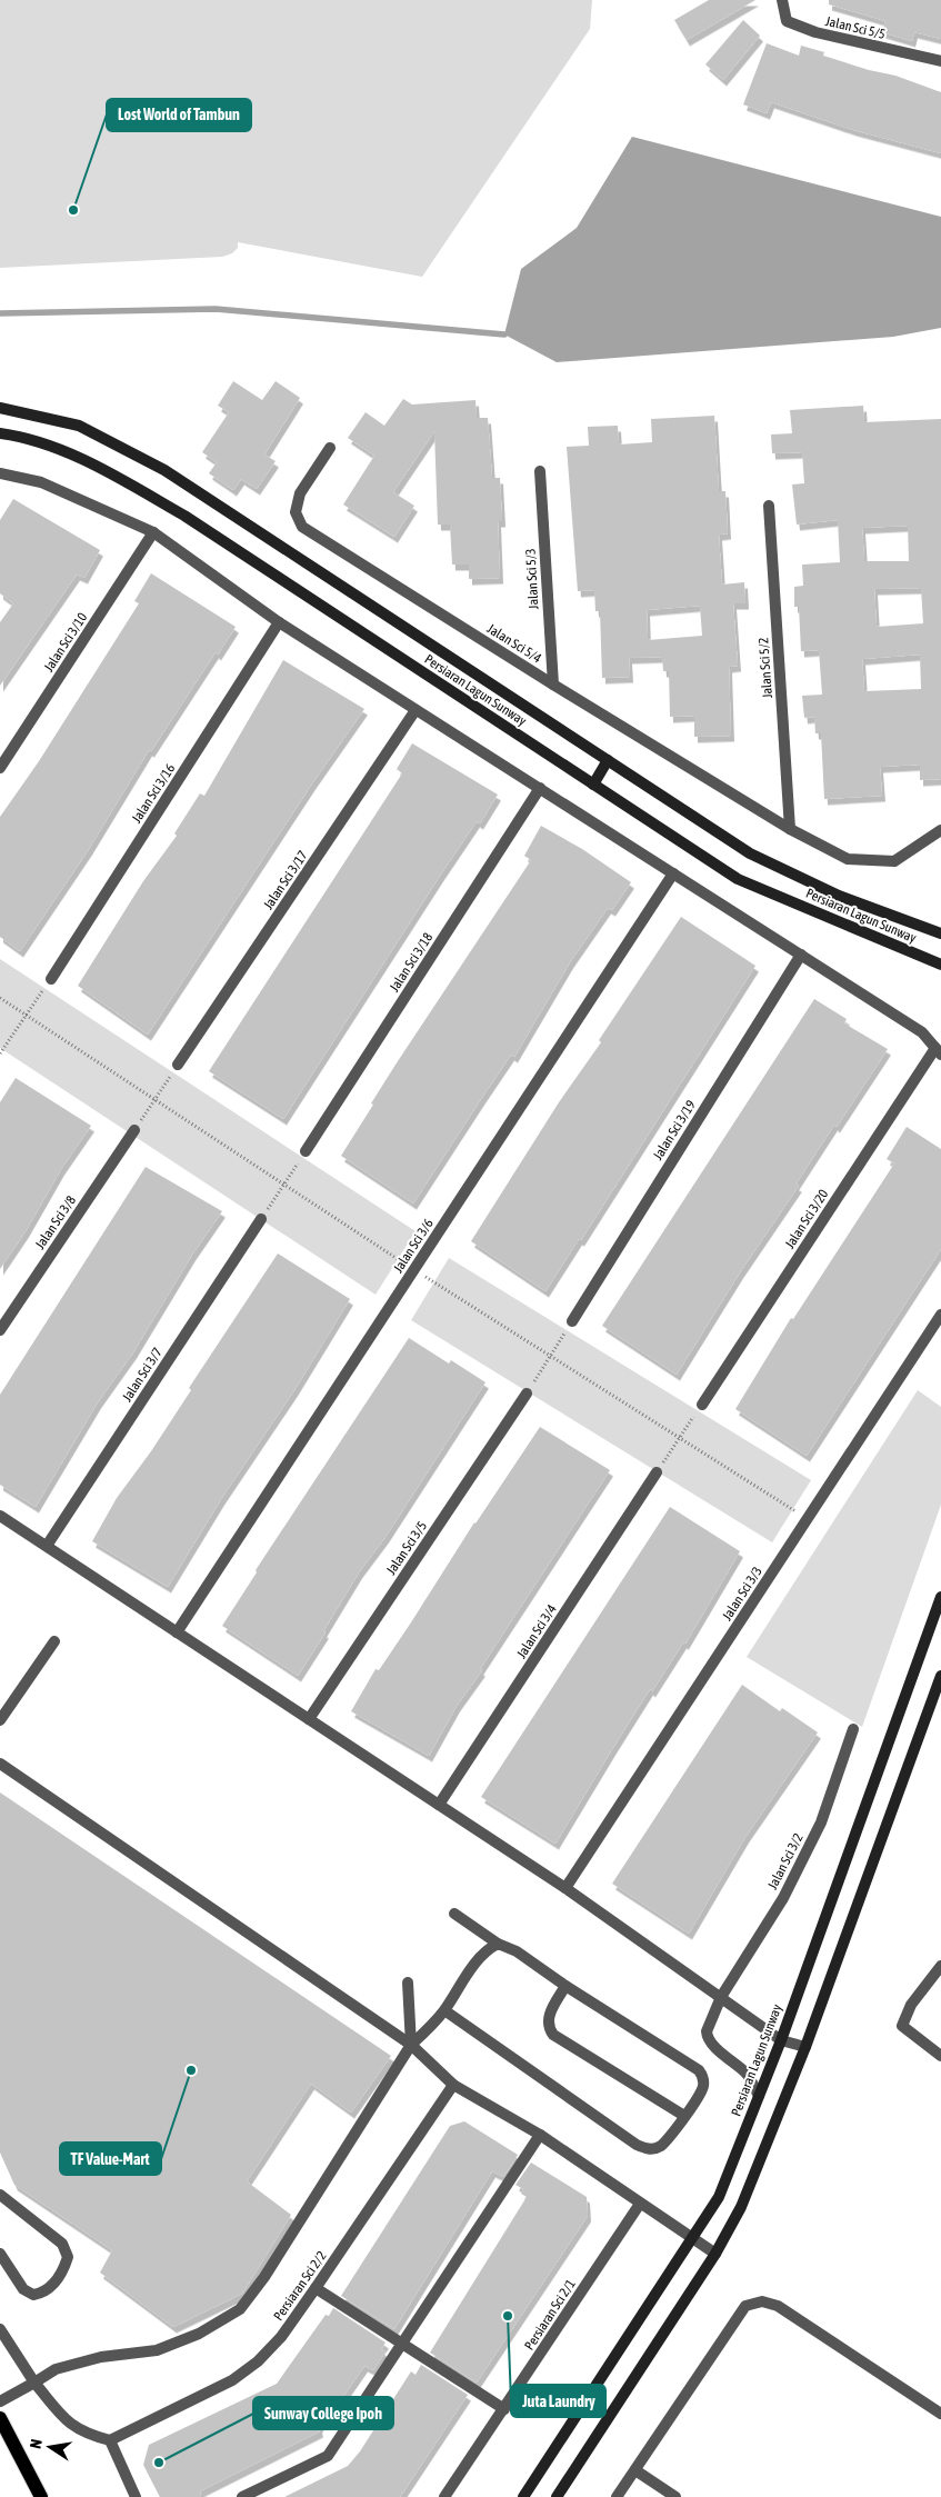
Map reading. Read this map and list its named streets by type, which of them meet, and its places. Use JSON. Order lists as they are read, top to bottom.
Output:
{
  "streets": {
    "main road": ["Persiaran Lagun Sunway"],
    "street": [
      "Jalan Sci 5/5",
      "Jalan Sci 5/3",
      "Jalan Sci 3/10",
      "Jalan Sci 5/4",
      "Jalan Sci 5/2",
      "Jalan Sci 3/16",
      "Jalan Sci 3/17",
      "Jalan Sci 3/18",
      "Jalan Sci 3/19",
      "Jalan Sci 3/20",
      "Jalan Sci 3/8",
      "Jalan Sci 3/6",
      "Jalan Sci 3/7",
      "Jalan Sci 3/5",
      "Jalan Sci 3/3",
      "Jalan Sci 3/4",
      "Jalan Sci 3/2",
      "Persiaran Sci 2/2",
      "Persiaran Sci 2/1"
    ]
  },
  "crossings": [
    ["Jalan Sci 5/3", "Jalan Sci 5/4"],
    ["Jalan Sci 5/4", "Jalan Sci 5/2"],
    ["Persiaran Lagun Sunway", "Jalan Sci 3/2"]
  ],
  "places": [
    "Lost World of Tambun",
    "TF Value-Mart",
    "Juta Laundry",
    "Sunway College Ipoh"
  ],
  "north": "left"
}
